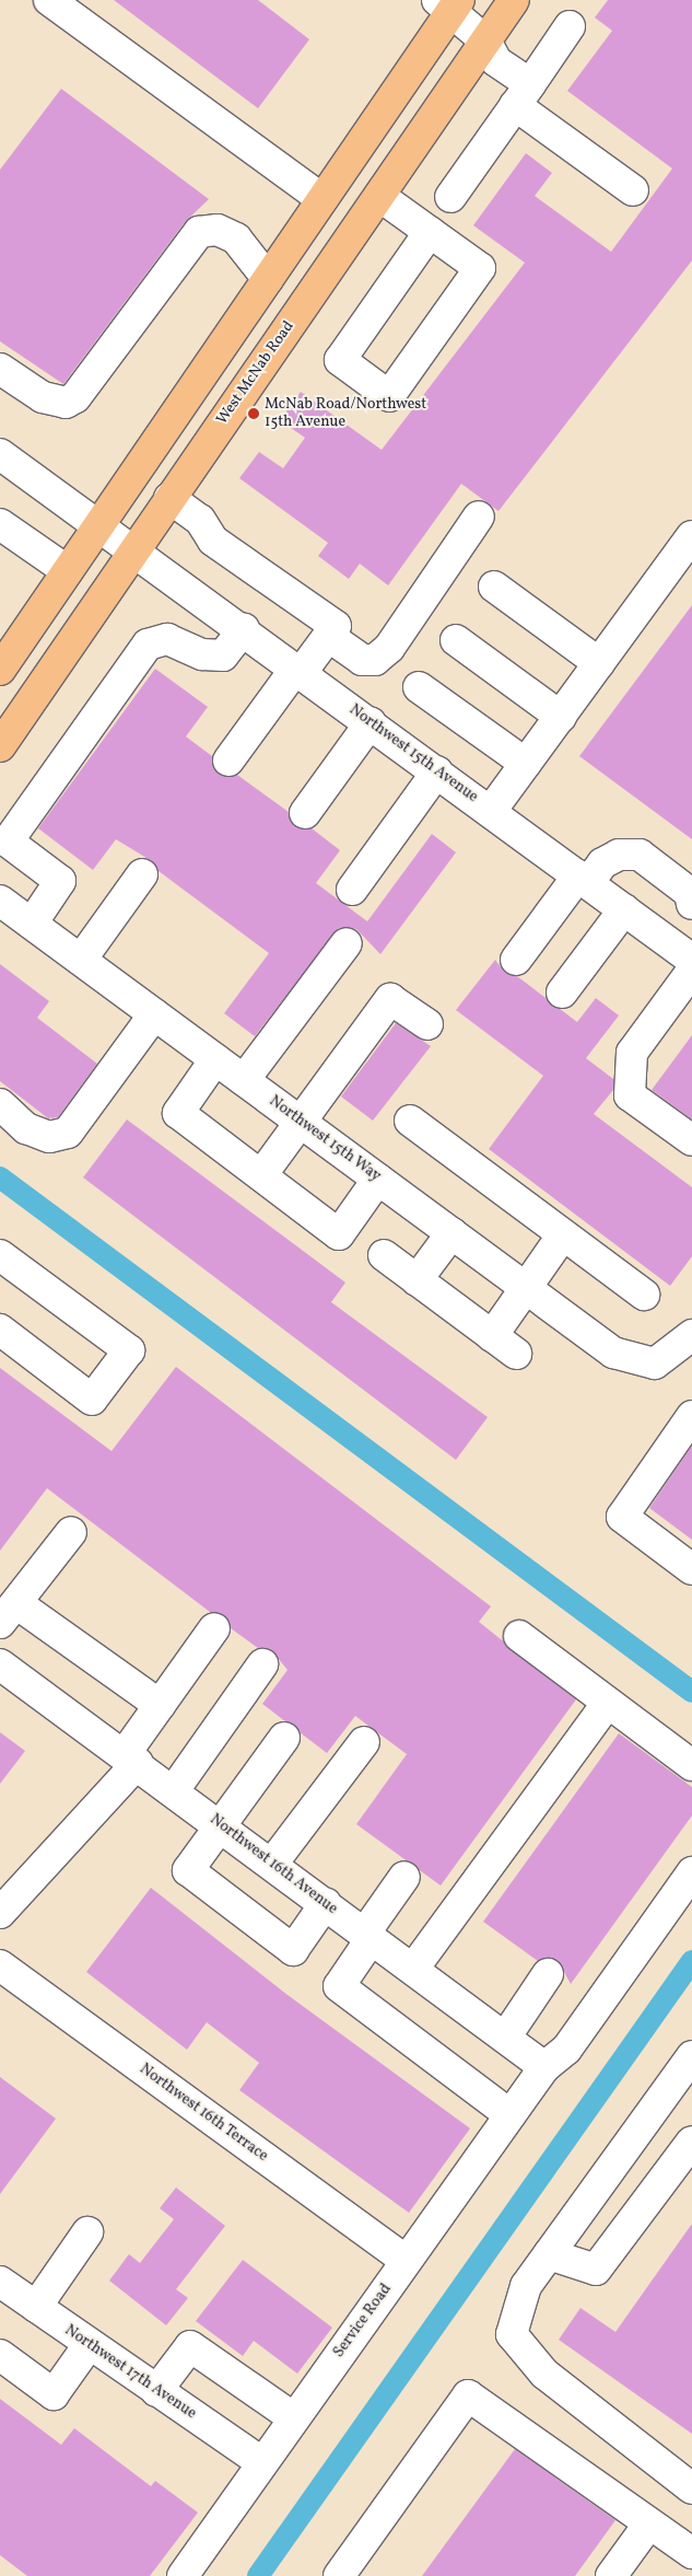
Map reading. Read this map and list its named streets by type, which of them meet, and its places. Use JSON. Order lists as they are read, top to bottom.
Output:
{
  "streets": {
    "main road": ["West McNab Road"],
    "street": [
      "Northwest 15th Avenue",
      "Northwest 15th Way",
      "Northwest 16th Avenue",
      "Northwest 16th Terrace",
      "Service Road",
      "Northwest 17th Avenue"
    ]
  },
  "crossings": [
    ["West McNab Road", "Northwest 15th Avenue"],
    ["Northwest 16th Avenue", "Service Road"],
    ["Northwest 16th Terrace", "Service Road"],
    ["Service Road", "Northwest 17th Avenue"]
  ],
  "places": ["McNab Road/Northwest 15th Avenue"]
}
